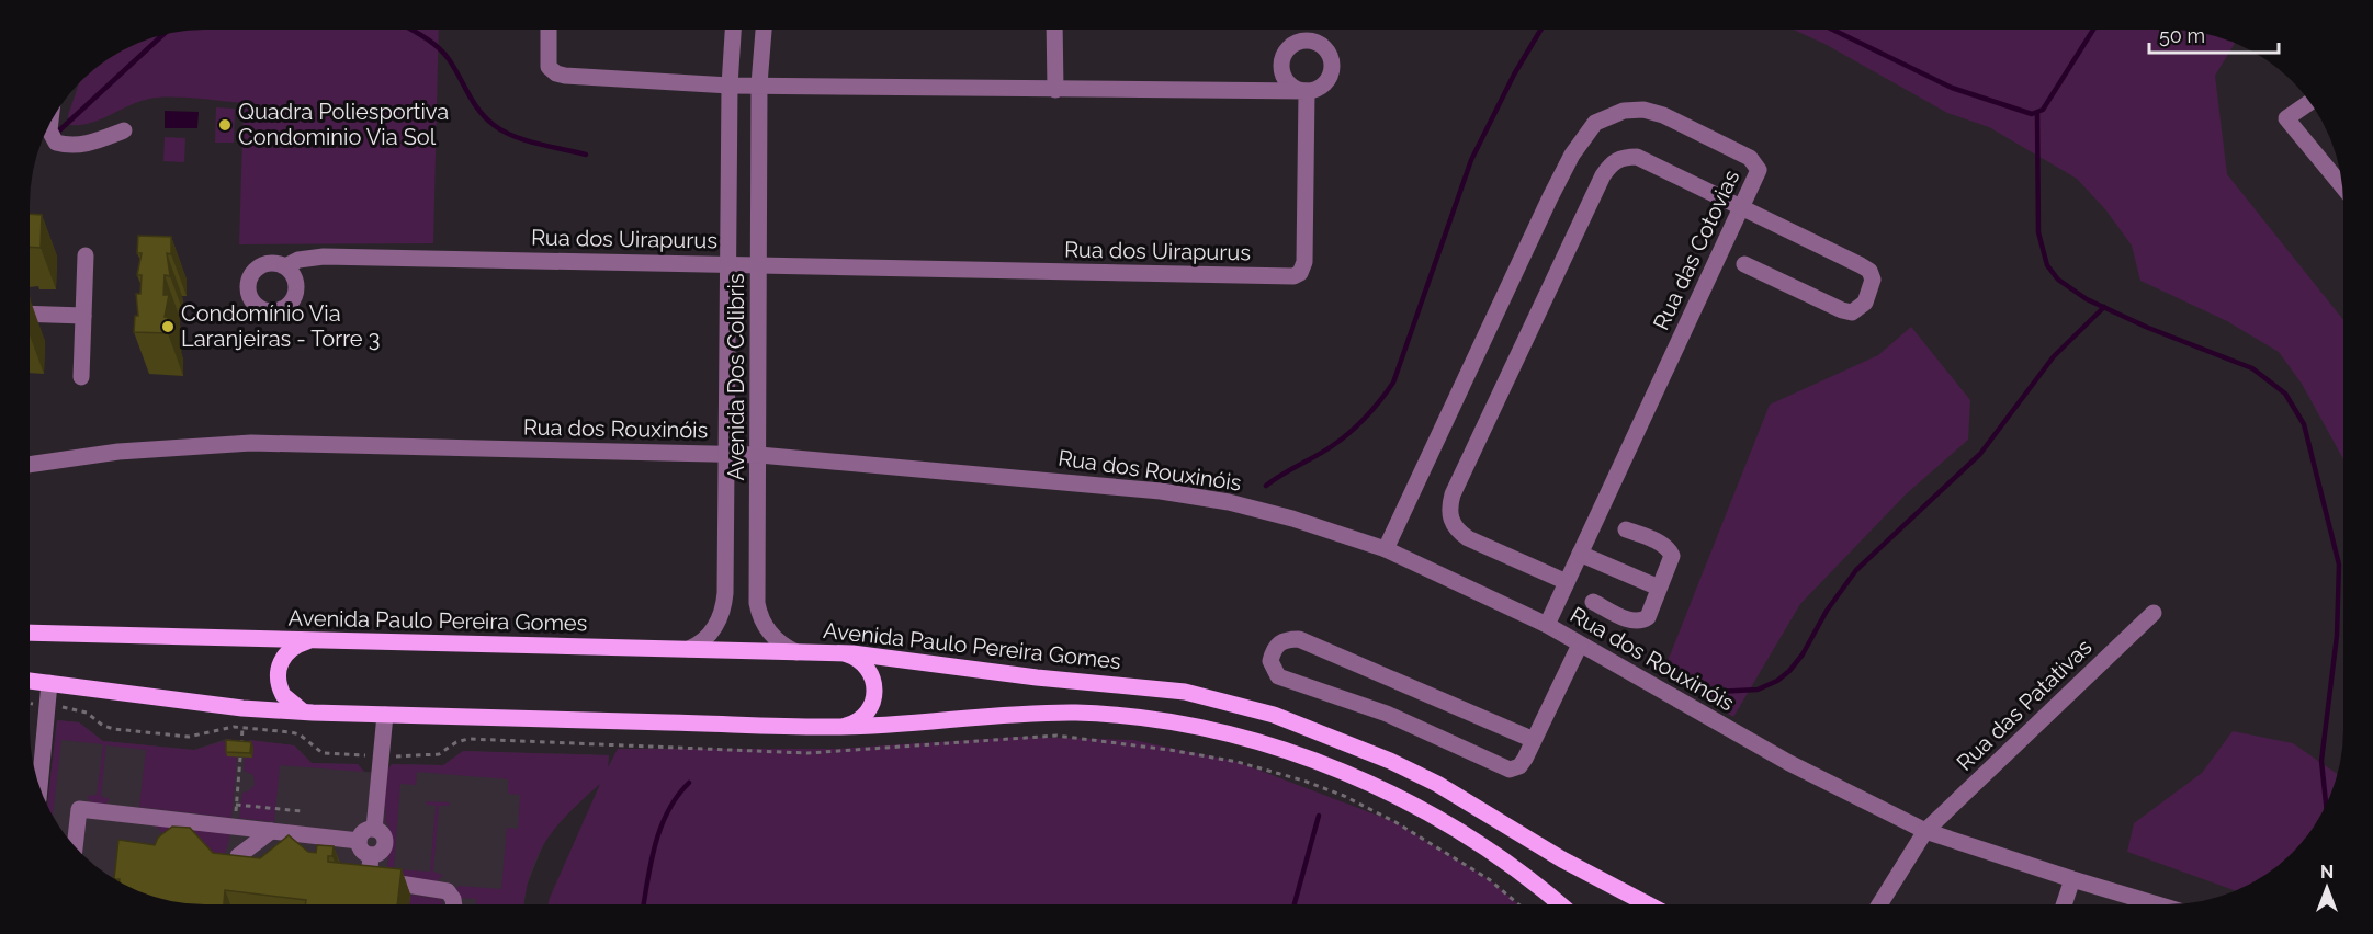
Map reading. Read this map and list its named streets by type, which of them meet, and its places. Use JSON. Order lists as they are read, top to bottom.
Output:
{
  "streets": {
    "main road": ["Avenida Paulo Pereira Gomes"],
    "street": [
      "Rua dos Uirapurus",
      "Rua das Cotovias",
      "Avenida Dos Colibris",
      "Rua dos Rouxinóis",
      "Rua das Patativas"
    ]
  },
  "crossings": [
    ["Rua dos Uirapurus", "Avenida Dos Colibris"],
    ["Rua das Cotovias", "Rua dos Rouxinóis"],
    ["Avenida Dos Colibris", "Rua dos Rouxinóis"],
    ["Avenida Dos Colibris", "Avenida Paulo Pereira Gomes"],
    ["Rua dos Rouxinóis", "Rua das Patativas"]
  ],
  "places": ["Quadra Poliesportiva Condominio Via Sol", "Condomínio Via Laranjeiras - Torre 3"],
  "scale_bar": "50 m",
  "north": "top"
}
